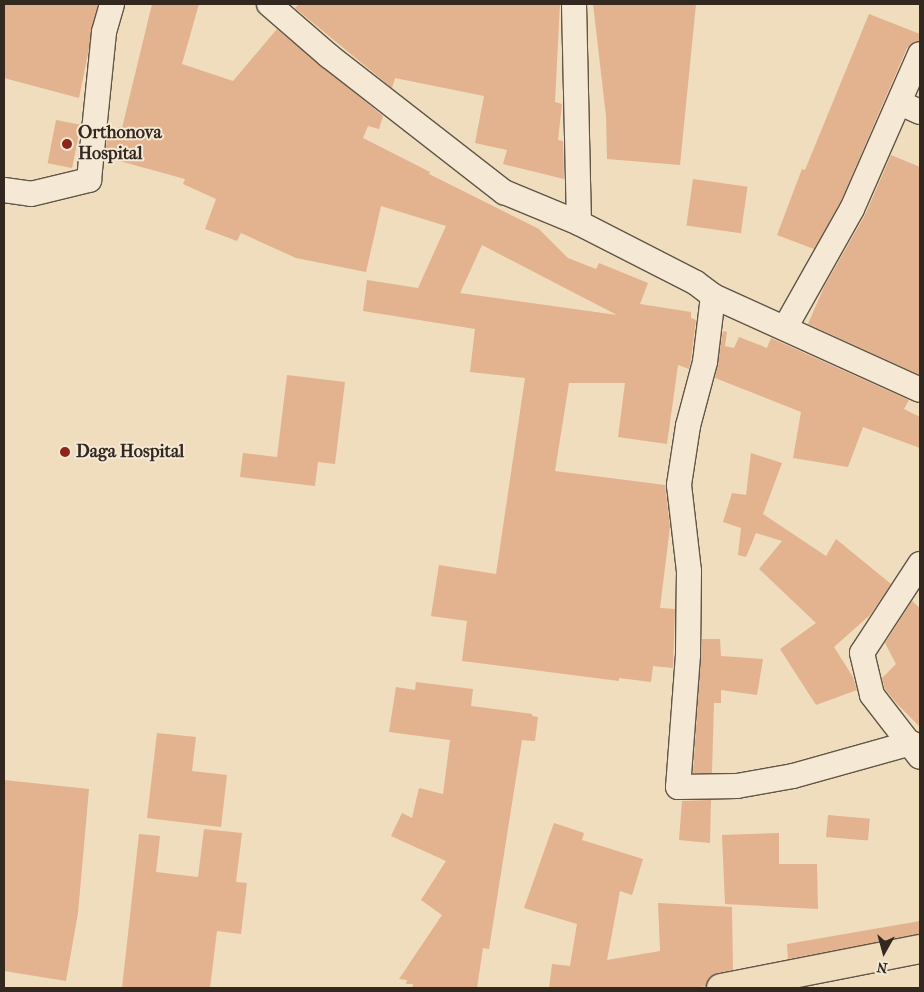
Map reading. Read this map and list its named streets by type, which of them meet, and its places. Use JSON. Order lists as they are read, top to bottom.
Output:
{
  "places": ["Orthonova Hospital", "Daga Hospital"],
  "north": "bottom"
}
